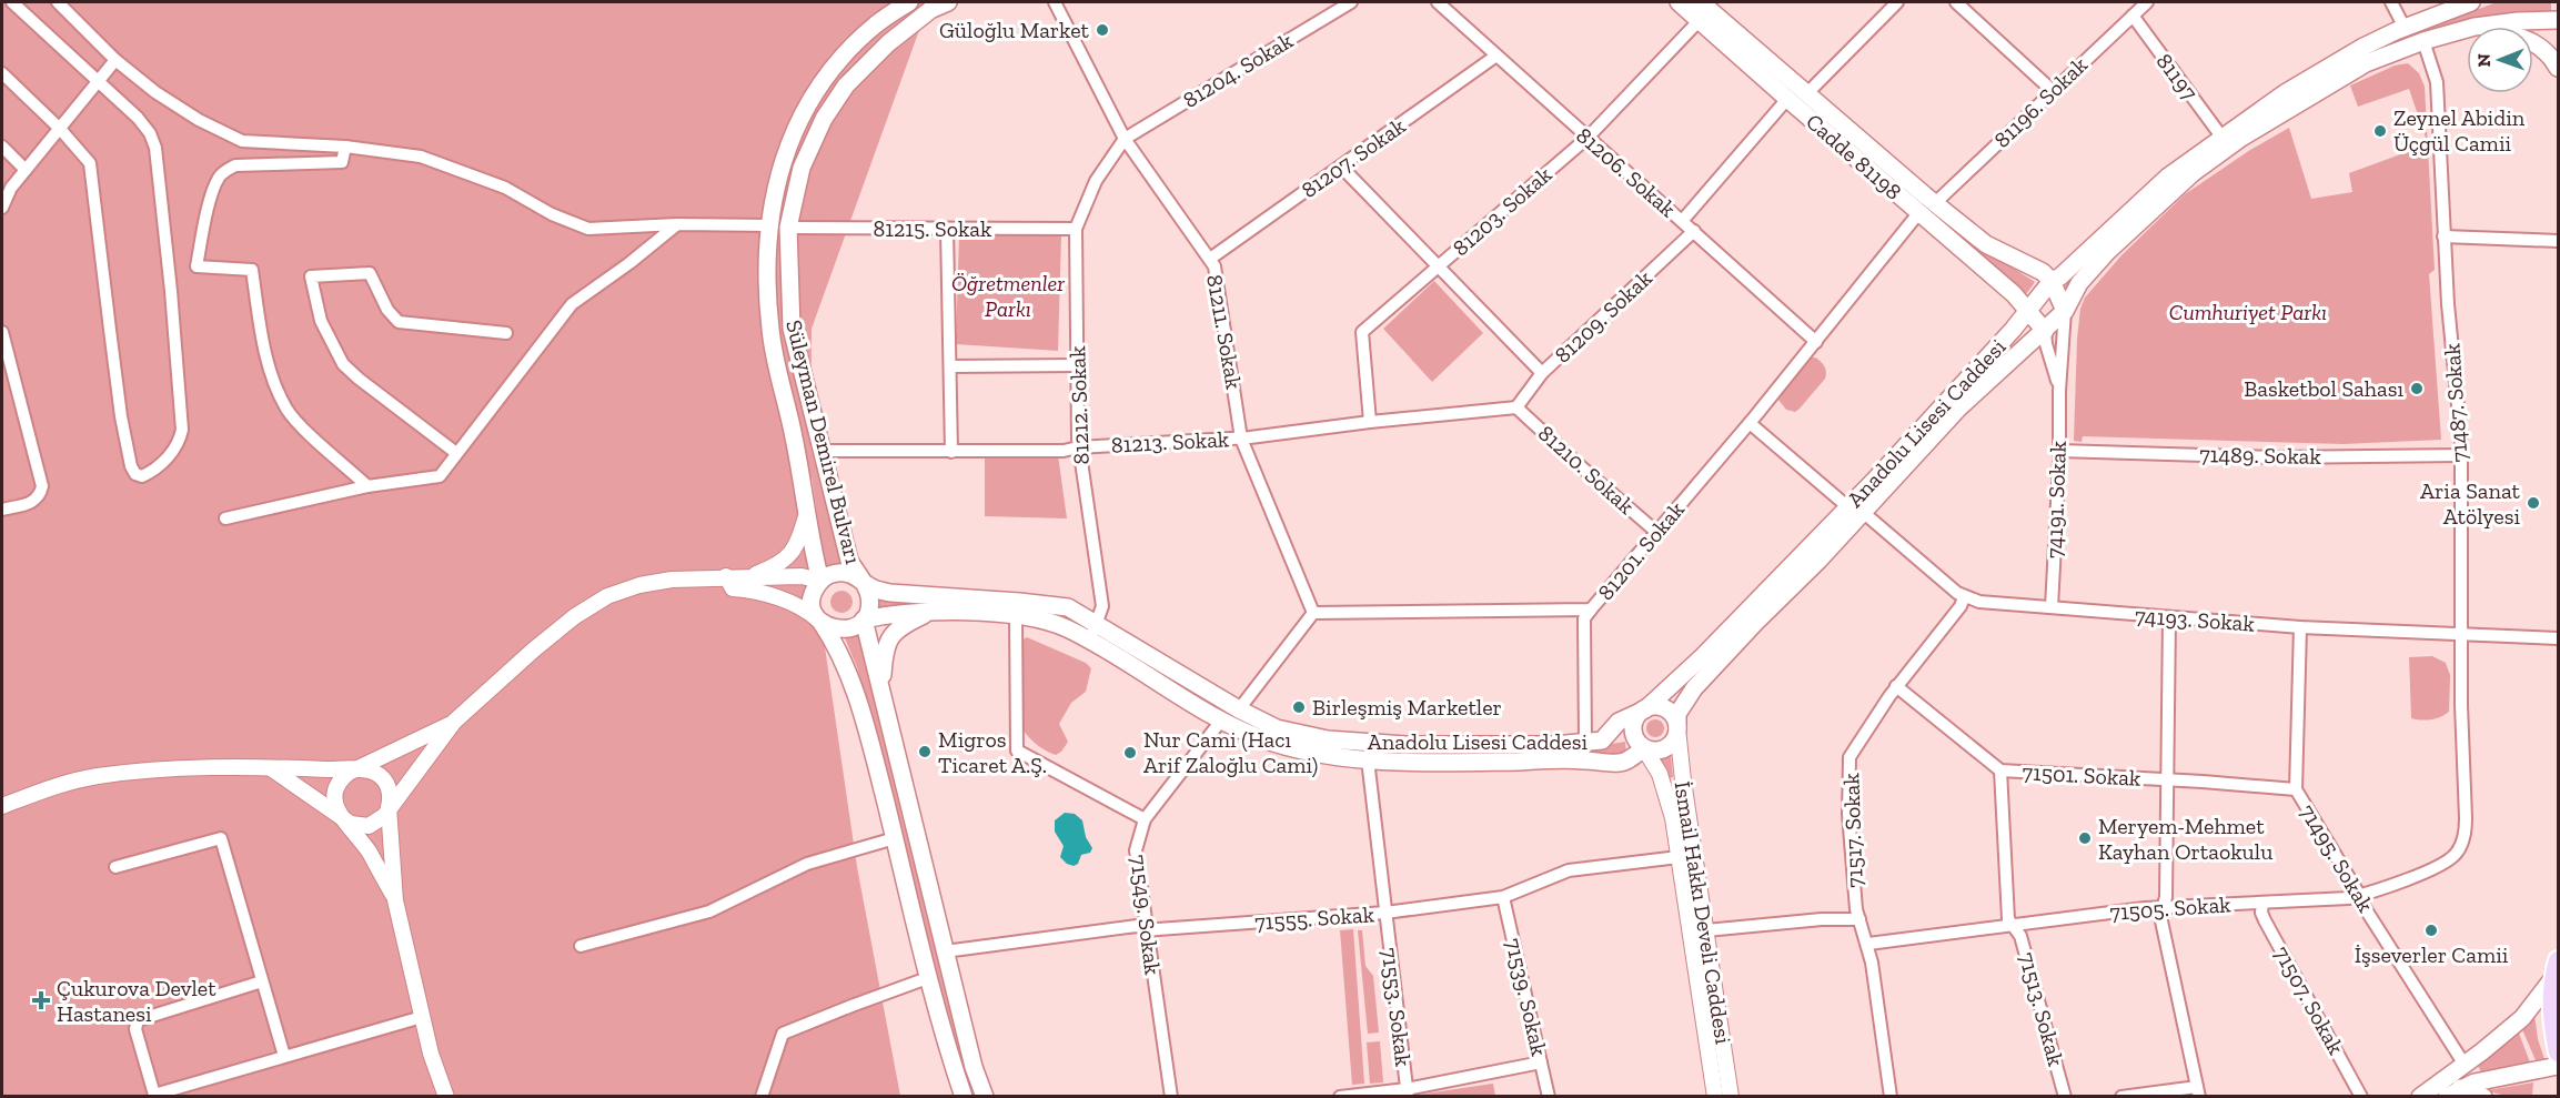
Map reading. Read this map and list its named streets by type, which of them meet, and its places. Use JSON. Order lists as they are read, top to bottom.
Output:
{
  "streets": {
    "main road": ["Cadde 81198", "Anadolu Lisesi Caddesi", "Süleyman Demirel Bulvarı"],
    "street": [
      "81204. Sokak",
      "81197",
      "81196. Sokak",
      "81207. Sokak",
      "81206. Sokak",
      "81203. Sokak",
      "81215. Sokak",
      "81209. Sokak",
      "81211. Sokak",
      "71487. Sokak",
      "81212. Sokak",
      "81213. Sokak",
      "71489. Sokak",
      "81210. Sokak",
      "74191. Sokak",
      "81201. Sokak",
      "74193. Sokak",
      "71501. Sokak",
      "71517. Sokak",
      "71495. Sokak",
      "71505. Sokak",
      "İsmail Hakkı Develi Caddesi",
      "71549. Sokak",
      "71555. Sokak",
      "71539. Sokak",
      "71507. Sokak",
      "71553. Sokak",
      "71513. Sokak"
    ]
  },
  "crossings": [
    ["81204. Sokak", "81211. Sokak"],
    ["81204. Sokak", "81212. Sokak"],
    ["81197", "81196. Sokak"],
    ["81196. Sokak", "Cadde 81198"],
    ["Cadde 81198", "81203. Sokak"],
    ["Cadde 81198", "Anadolu Lisesi Caddesi"],
    ["Cadde 81198", "81201. Sokak"],
    ["81207. Sokak", "81206. Sokak"],
    ["81207. Sokak", "81211. Sokak"],
    ["81206. Sokak", "81203. Sokak"],
    ["81206. Sokak", "81209. Sokak"],
    ["81206. Sokak", "81201. Sokak"],
    ["81203. Sokak", "81213. Sokak"],
    ["81215. Sokak", "81212. Sokak"],
    ["81215. Sokak", "Süleyman Demirel Bulvarı"],
    ["81209. Sokak", "81213. Sokak"],
    ["81209. Sokak", "81210. Sokak"],
    ["81211. Sokak", "81212. Sokak"],
    ["81211. Sokak", "81213. Sokak"],
    ["81211. Sokak", "81201. Sokak"],
    ["71487. Sokak", "71489. Sokak"],
    ["71487. Sokak", "74193. Sokak"],
    ["71487. Sokak", "71505. Sokak"],
    ["81212. Sokak", "Anadolu Lisesi Caddesi"],
    ["81212. Sokak", "81213. Sokak"],
    ["Anadolu Lisesi Caddesi", "Süleyman Demirel Bulvarı"],
    ["Anadolu Lisesi Caddesi", "74193. Sokak"],
    ["Anadolu Lisesi Caddesi", "İsmail Hakkı Develi Caddesi"],
    ["Anadolu Lisesi Caddesi", "71549. Sokak"],
    ["Anadolu Lisesi Caddesi", "71553. Sokak"],
    ["Süleyman Demirel Bulvarı", "81213. Sokak"],
    ["81213. Sokak", "81210. Sokak"],
    ["71489. Sokak", "74191. Sokak"],
    ["81210. Sokak", "81201. Sokak"],
    ["74191. Sokak", "74193. Sokak"],
    ["81201. Sokak", "74193. Sokak"],
    ["74193. Sokak", "71517. Sokak"],
    ["74193. Sokak", "71495. Sokak"],
    ["71501. Sokak", "71517. Sokak"],
    ["71501. Sokak", "71495. Sokak"],
    ["71501. Sokak", "71513. Sokak"],
    ["71517. Sokak", "71505. Sokak"],
    ["71495. Sokak", "71505. Sokak"],
    ["71505. Sokak", "71507. Sokak"],
    ["71505. Sokak", "71513. Sokak"],
    ["İsmail Hakkı Develi Caddesi", "71555. Sokak"],
    ["71549. Sokak", "71555. Sokak"],
    ["71555. Sokak", "71539. Sokak"],
    ["71555. Sokak", "71553. Sokak"]
  ],
  "parks": ["Öğretmenler Parkı", "Cumhuriyet Parkı"],
  "places": {
    "other": [
      "Güloğlu Market",
      "Zeynel Abidin Üçgül Camii",
      "Basketbol Sahası",
      "Aria Sanat Atölyesi",
      "Birleşmiş Marketler",
      "Migros Ticaret A.Ş.",
      "Nur Cami (Hacı Arif Zaloğlu Cami)",
      "Meryem-Mehmet Kayhan Ortaokulu",
      "İşseverler Camii"
    ],
    "health": ["Çukurova Devlet Hastanesi"]
  },
  "north": "left"
}
